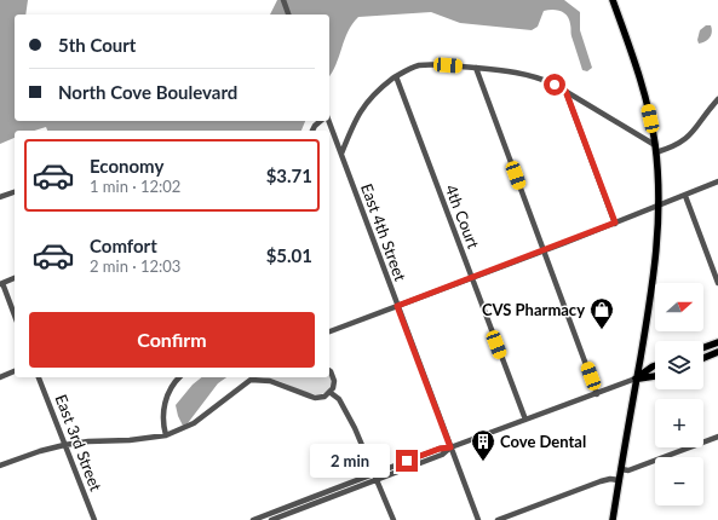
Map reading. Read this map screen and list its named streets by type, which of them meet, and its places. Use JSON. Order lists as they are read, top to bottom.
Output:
{
  "streets": {
    "street": ["4th Court", "East 4th Street", "East 3rd Street"]
  },
  "places": {
    "shop": ["CVS Pharmacy"],
    "building": ["Cove Dental"]
  },
  "north": "right",
  "page": {
    "banner": ["5th Court", "North Cove Boulevard"],
    "list": [
      {
        "name": "Economy",
        "note": "1 min · 12:02",
        "value": "$3.71"
      },
      {
        "name": "Comfort",
        "note": "2 min · 12:03",
        "value": "$5.01"
      }
    ],
    "map_buttons": ["+", "−"],
    "buttons": "Confirm",
    "bubble": "2 min"
  }
}
